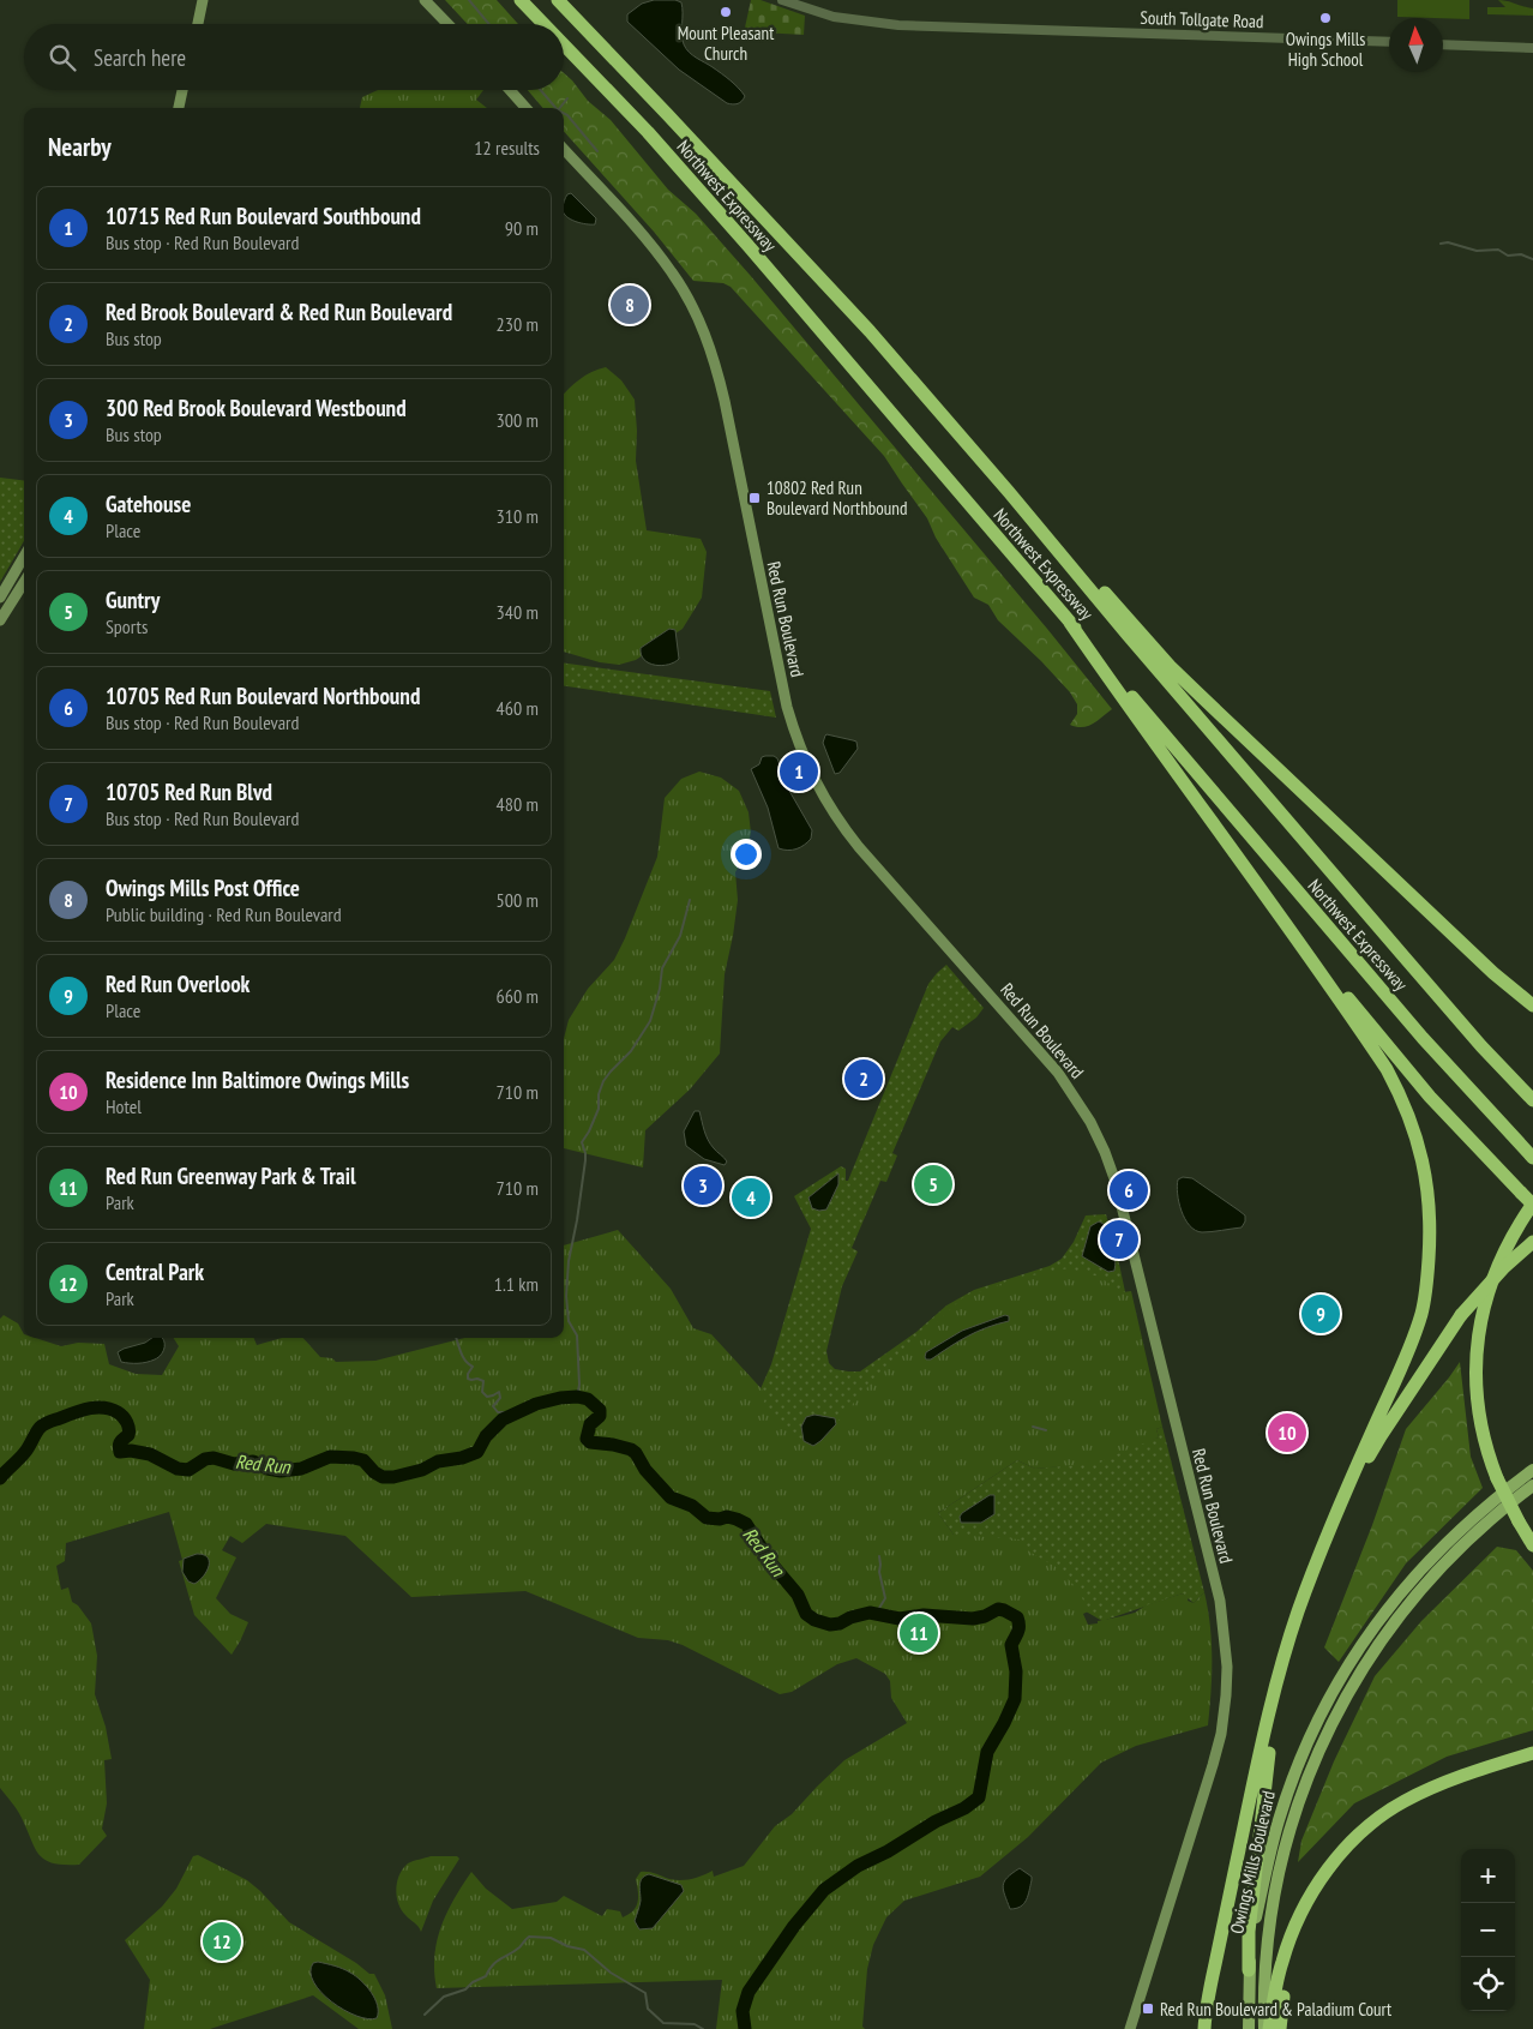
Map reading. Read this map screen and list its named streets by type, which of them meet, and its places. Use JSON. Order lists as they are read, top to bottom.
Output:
{
  "streets": {
    "highway": ["Northwest Expressway"],
    "main road": ["Red Run Boulevard", "Owings Mills Boulevard"],
    "street": ["South Tollgate Road"]
  },
  "water": ["Red Run"],
  "places": {
    "other": ["Mount Pleasant Church", "Owings Mills High School"],
    "transit": ["10802 Red Run Boulevard Northbound", "Red Run Boulevard & Paladium Court"]
  },
  "north": "top",
  "page": {
    "search": "Search here",
    "heading": ["Nearby", "12 results"],
    "list": [
      {
        "mark": "1",
        "name": "10715 Red Run Boulevard Southbound",
        "note": "Bus stop · Red Run Boulevard",
        "value": "90 m"
      },
      {
        "mark": "2",
        "name": "Red Brook Boulevard & Red Run Boulevard",
        "note": "Bus stop",
        "value": "230 m"
      },
      {
        "mark": "3",
        "name": "300 Red Brook Boulevard Westbound",
        "note": "Bus stop",
        "value": "300 m"
      },
      {
        "mark": "4",
        "name": "Gatehouse",
        "note": "Place",
        "value": "310 m"
      },
      {
        "mark": "5",
        "name": "Guntry",
        "note": "Sports",
        "value": "340 m"
      },
      {
        "mark": "6",
        "name": "10705 Red Run Boulevard Northbound",
        "note": "Bus stop · Red Run Boulevard",
        "value": "460 m"
      },
      {
        "mark": "7",
        "name": "10705 Red Run Blvd",
        "note": "Bus stop · Red Run Boulevard",
        "value": "480 m"
      },
      {
        "mark": "8",
        "name": "Owings Mills Post Office",
        "note": "Public building · Red Run Boulevard",
        "value": "500 m"
      },
      {
        "mark": "9",
        "name": "Red Run Overlook",
        "note": "Place",
        "value": "660 m"
      },
      {
        "mark": "10",
        "name": "Residence Inn Baltimore Owings Mills",
        "note": "Hotel",
        "value": "710 m"
      },
      {
        "mark": "11",
        "name": "Red Run Greenway Park & Trail",
        "note": "Park",
        "value": "710 m"
      },
      {
        "mark": "12",
        "name": "Central Park",
        "note": "Park",
        "value": "1.1 km"
      }
    ],
    "pins": [
      "8",
      "1",
      "2",
      "5",
      "3",
      "6",
      "4",
      "7",
      "9",
      "10",
      "11",
      "12"
    ],
    "map_buttons": ["+", "−"]
  }
}
